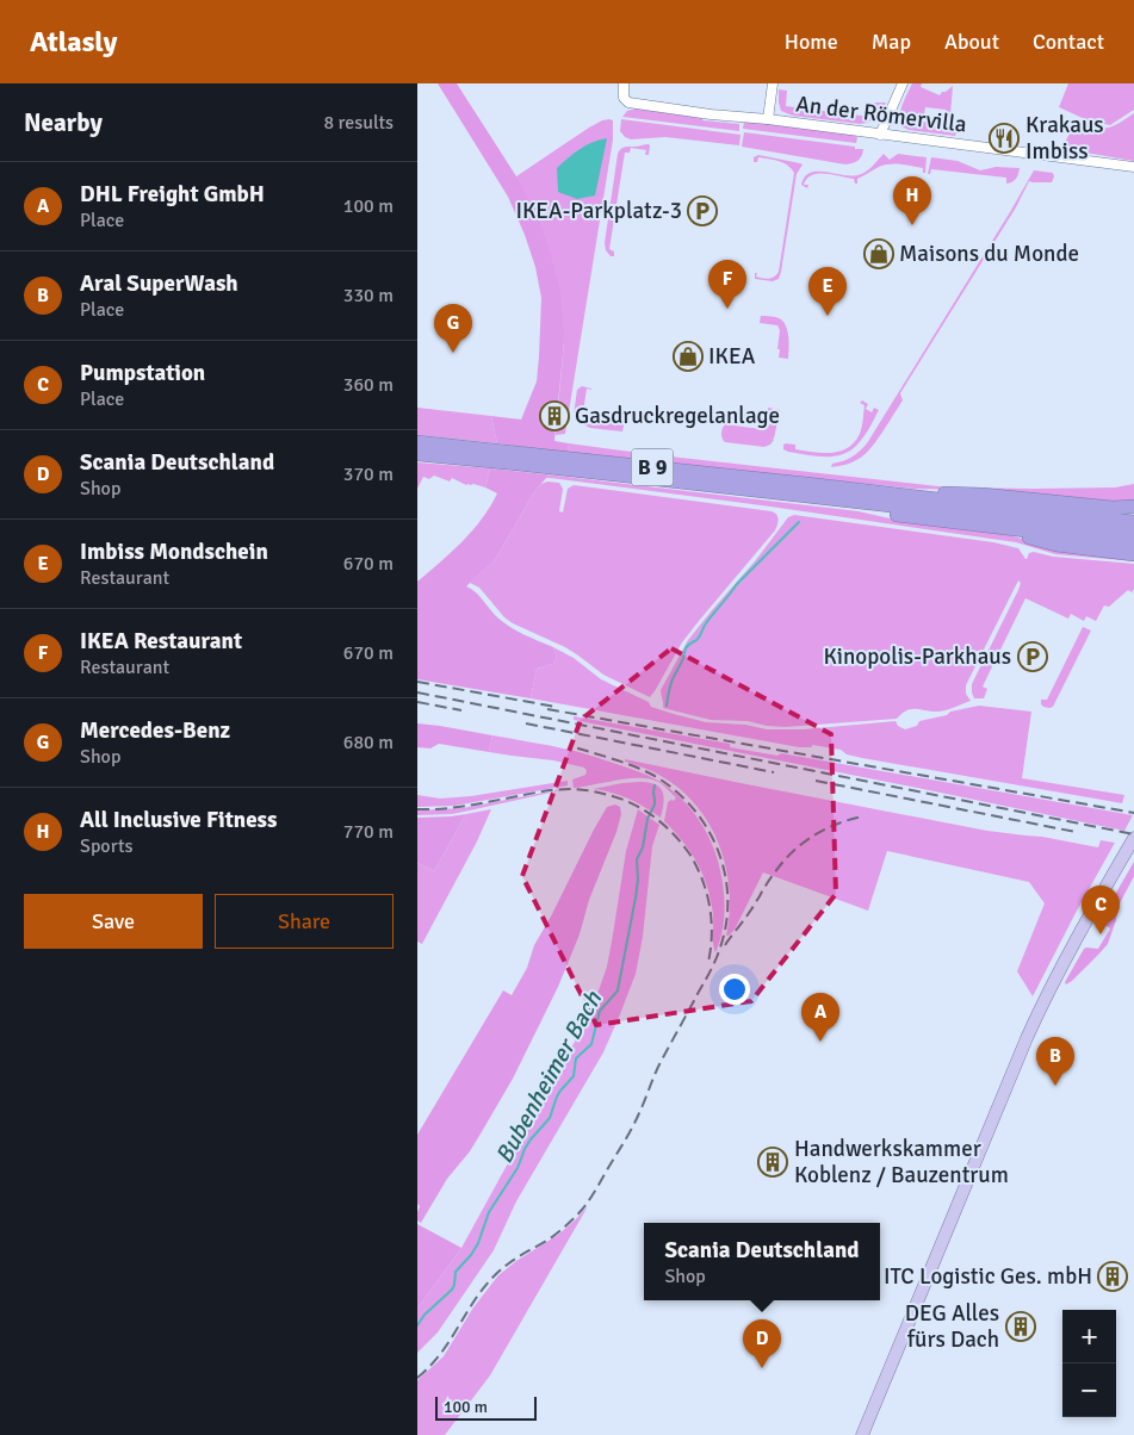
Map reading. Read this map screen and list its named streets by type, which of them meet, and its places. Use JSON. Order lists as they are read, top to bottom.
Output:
{
  "streets": {
    "highway": ["B 9"],
    "street": ["An der Römervilla"]
  },
  "water": ["Bubenheimer Bach"],
  "places": {
    "restaurant": ["Krakaus Imbiss"],
    "parking": ["IKEA-Parkplatz-3", "Kinopolis-Parkhaus"],
    "shop": ["Maisons du Monde", "IKEA"],
    "building": [
      "Gasdruckregelanlage",
      "Handwerkskammer Koblenz / Bauzentrum",
      "ITC Logistic Ges. mbH",
      "DEG Alles fürs Dach"
    ]
  },
  "scale_bar": "100 m",
  "page": {
    "header": "Atlasly",
    "nav": [
      "Home",
      "Map",
      "About",
      "Contact"
    ],
    "heading": ["Nearby", "8 results"],
    "list": [
      {
        "mark": "A",
        "name": "DHL Freight GmbH",
        "note": "Place",
        "value": "100 m"
      },
      {
        "mark": "B",
        "name": "Aral SuperWash",
        "note": "Place",
        "value": "330 m"
      },
      {
        "mark": "C",
        "name": "Pumpstation",
        "note": "Place",
        "value": "360 m"
      },
      {
        "mark": "D",
        "name": "Scania Deutschland",
        "note": "Shop",
        "value": "370 m"
      },
      {
        "mark": "E",
        "name": "Imbiss Mondschein",
        "note": "Restaurant",
        "value": "670 m"
      },
      {
        "mark": "F",
        "name": "IKEA Restaurant",
        "note": "Restaurant",
        "value": "670 m"
      },
      {
        "mark": "G",
        "name": "Mercedes-Benz",
        "note": "Shop",
        "value": "680 m"
      },
      {
        "mark": "H",
        "name": "All Inclusive Fitness",
        "note": "Sports",
        "value": "770 m"
      }
    ],
    "pins": [
      "H",
      "F",
      "E",
      "G",
      "C",
      "A",
      "B",
      "D"
    ],
    "buttons": ["Save", "Share"],
    "popup": ["Scania Deutschland", "Shop"],
    "map_buttons": ["+", "−"],
    "scale": "100 m"
  }
}
